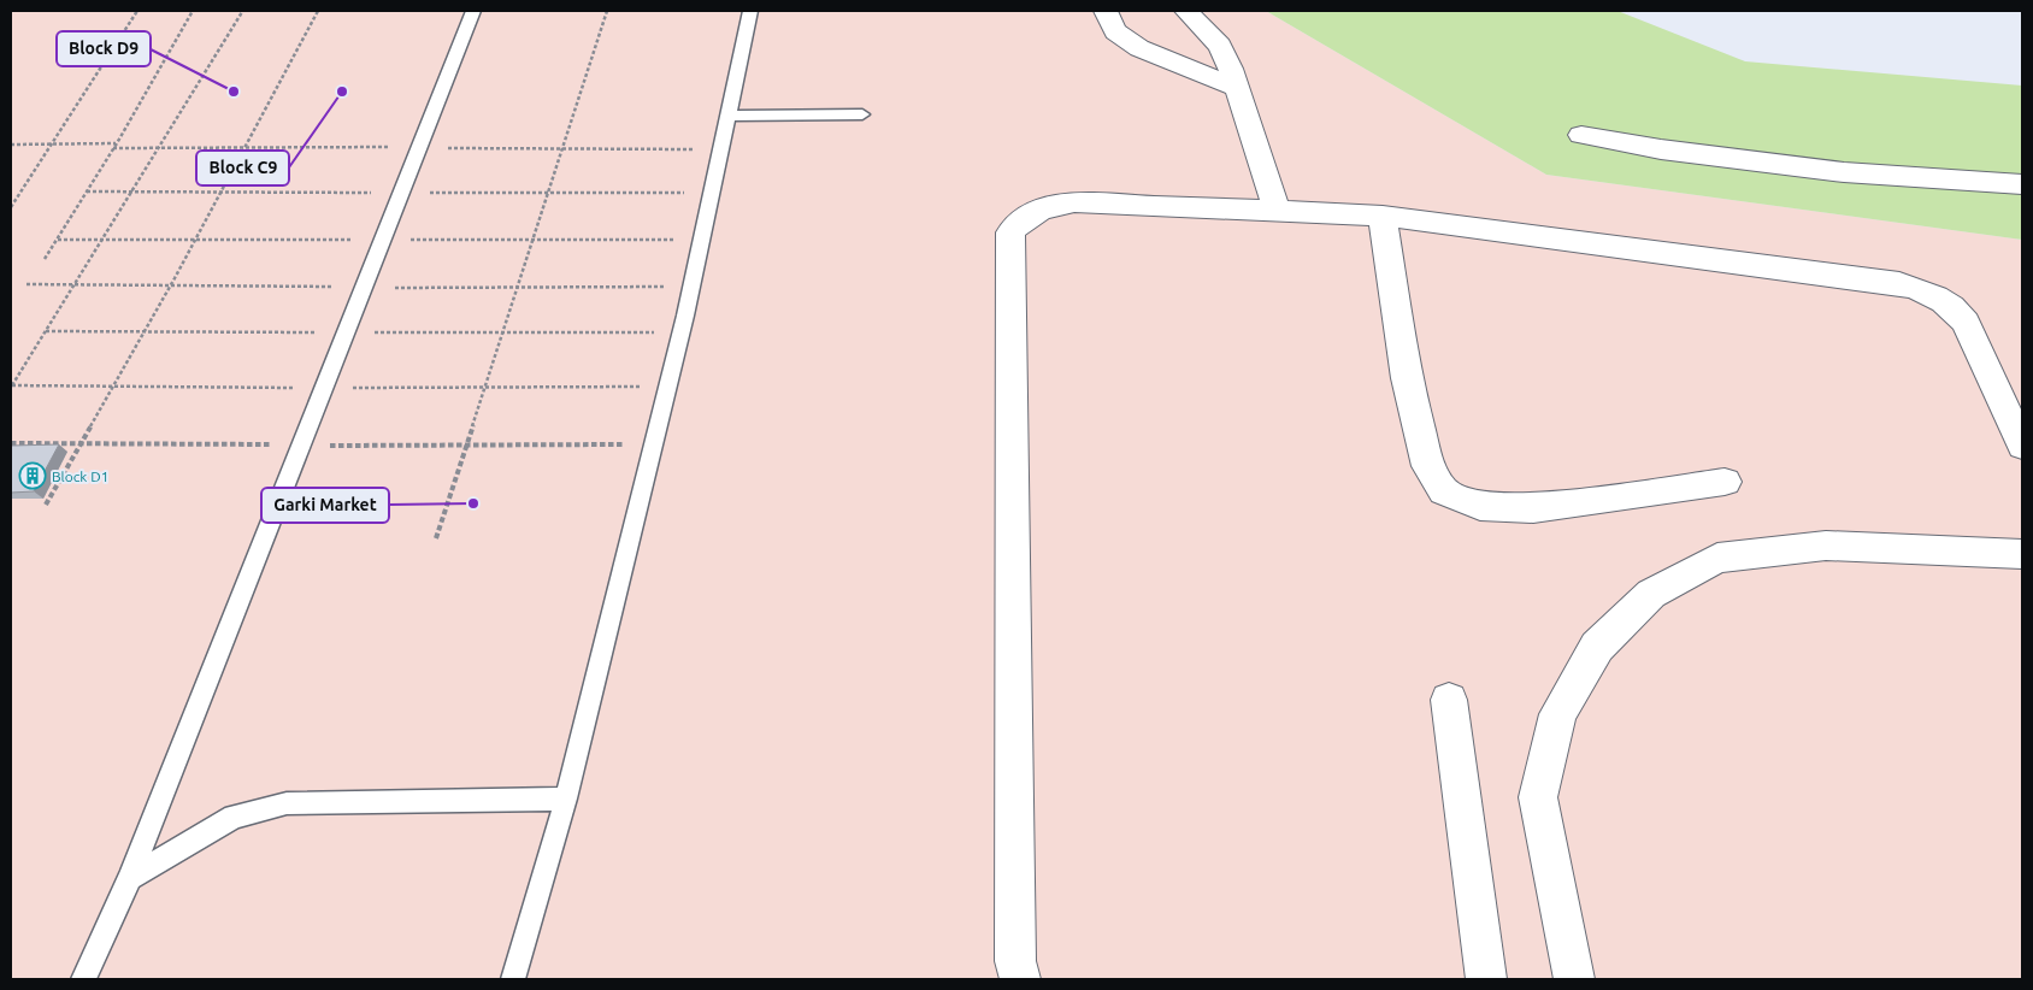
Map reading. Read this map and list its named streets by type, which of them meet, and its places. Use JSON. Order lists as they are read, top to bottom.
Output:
{
  "places": {
    "other": ["Block D9", "Block C9", "Garki Market"],
    "building": ["Block D1"]
  }
}
